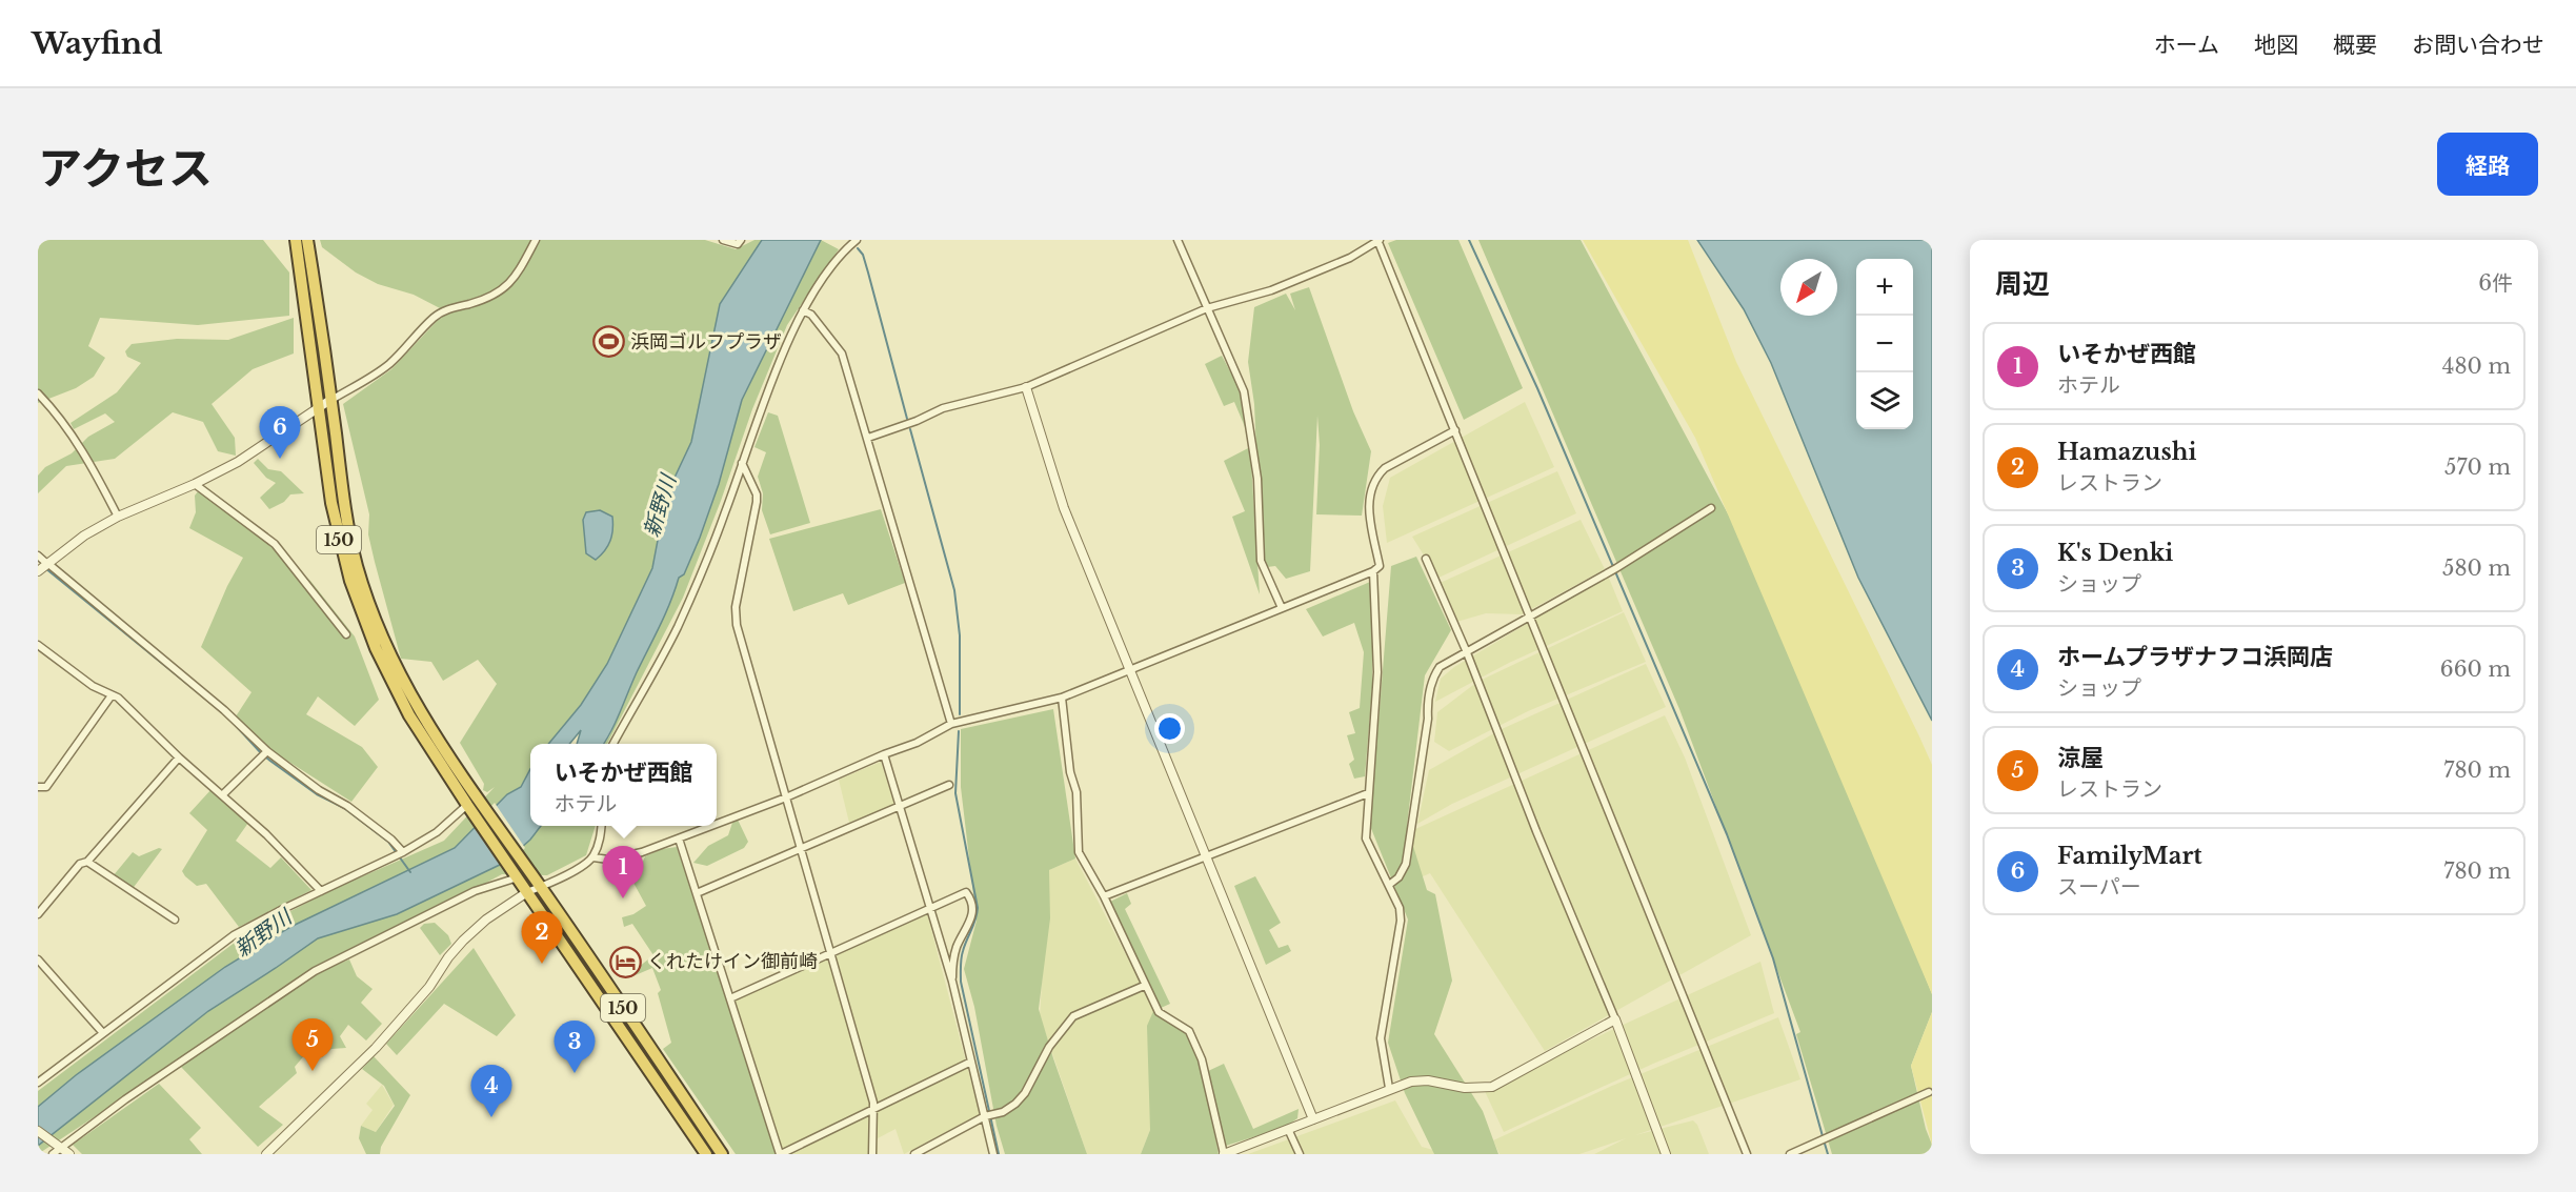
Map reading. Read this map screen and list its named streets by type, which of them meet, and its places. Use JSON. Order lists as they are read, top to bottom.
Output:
{
  "streets": {
    "highway": ["150"]
  },
  "water": ["新野川"],
  "places": {
    "sports": ["浜岡ゴルフプラザ"],
    "hotel": ["くれたけイン御前崎"]
  },
  "north": "bottom left",
  "page": {
    "header": "Wayfind",
    "nav": [
      "ホーム",
      "地図",
      "概要",
      "お問い合わせ"
    ],
    "title": "アクセス",
    "buttons": "経路",
    "heading": ["周辺", "6件"],
    "map_buttons": ["+", "−"],
    "list": [
      {
        "mark": "1",
        "name": "いそかぜ西館",
        "note": "ホテル",
        "value": "480 m"
      },
      {
        "mark": "2",
        "name": "Hamazushi",
        "note": "レストラン",
        "value": "570 m"
      },
      {
        "mark": "3",
        "name": "K's Denki",
        "note": "ショップ",
        "value": "580 m"
      },
      {
        "mark": "4",
        "name": "ホームプラザナフコ浜岡店",
        "note": "ショップ",
        "value": "660 m"
      },
      {
        "mark": "5",
        "name": "涼屋",
        "note": "レストラン",
        "value": "780 m"
      },
      {
        "mark": "6",
        "name": "FamilyMart",
        "note": "スーパー",
        "value": "780 m"
      }
    ],
    "pins": [
      "6",
      "1",
      "2",
      "5",
      "3",
      "4"
    ],
    "popup": ["いそかぜ西館", "ホテル"]
  }
}
